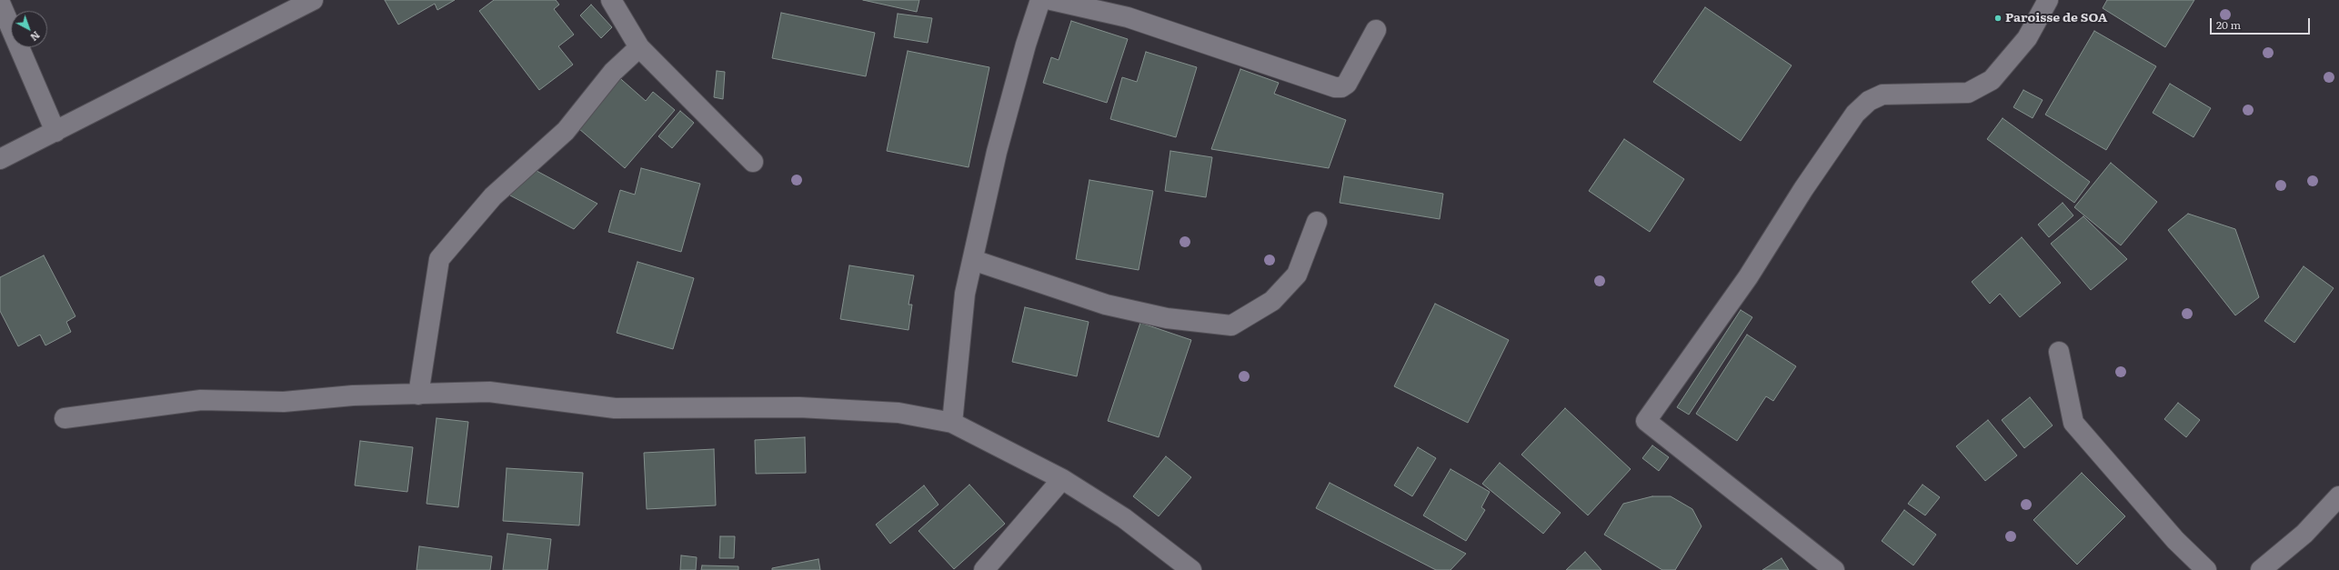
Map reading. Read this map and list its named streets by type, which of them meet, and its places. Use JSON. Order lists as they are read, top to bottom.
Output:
{
  "places": ["Paroisse de SOA"],
  "scale_bar": "20 m",
  "north": "bottom right"
}
